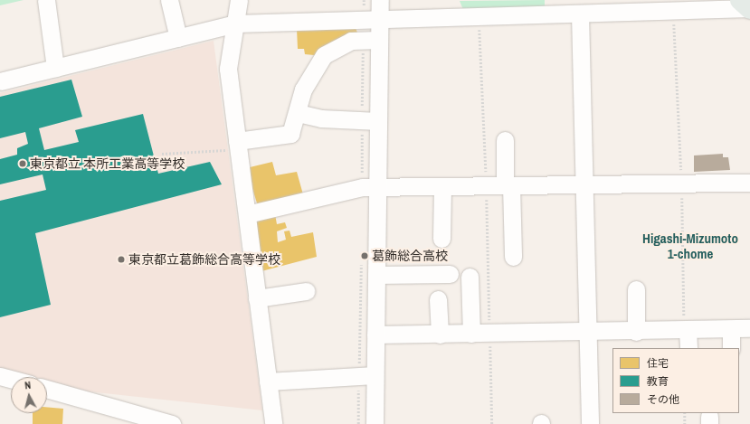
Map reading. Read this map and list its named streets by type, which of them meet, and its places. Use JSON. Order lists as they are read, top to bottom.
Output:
{
  "districts": ["Higashi-Mizumoto 1-chome"],
  "places": ["東京都立 本所工業高等学校", "葛飾総合高校", "東京都立葛飾総合高等学校"],
  "legend": ["住宅", "教育", "その他"],
  "north": "top"
}
